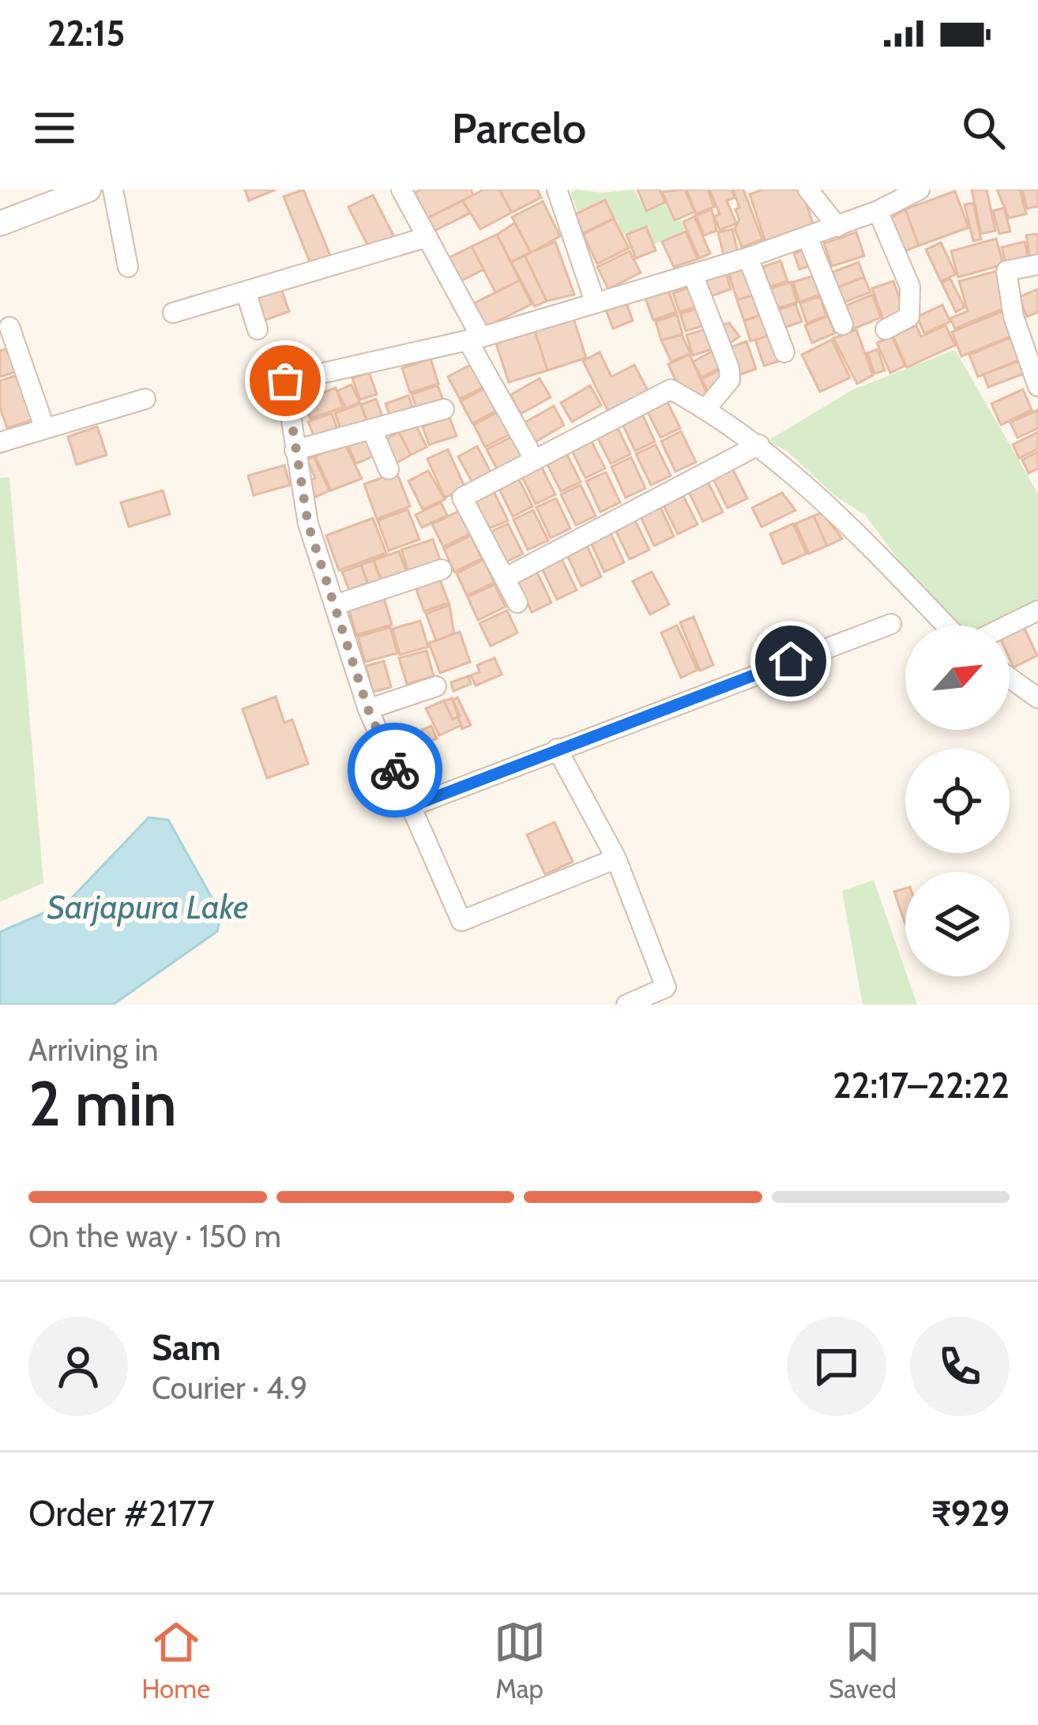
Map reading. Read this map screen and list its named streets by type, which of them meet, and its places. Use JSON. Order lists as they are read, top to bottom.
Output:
{
  "water": ["Sarjapura Lake"],
  "north": "top right",
  "page": {
    "status": "22:15",
    "header": "Parcelo",
    "heading": ["2 min", "Arriving in", "22:17–22:22"],
    "panel": [
      "Sam",
      "Courier · 4.9",
      "Order #2177",
      "₹929"
    ],
    "bar": "On the way · 150 m",
    "tabs": ["Home", "Map", "Saved"]
  }
}
